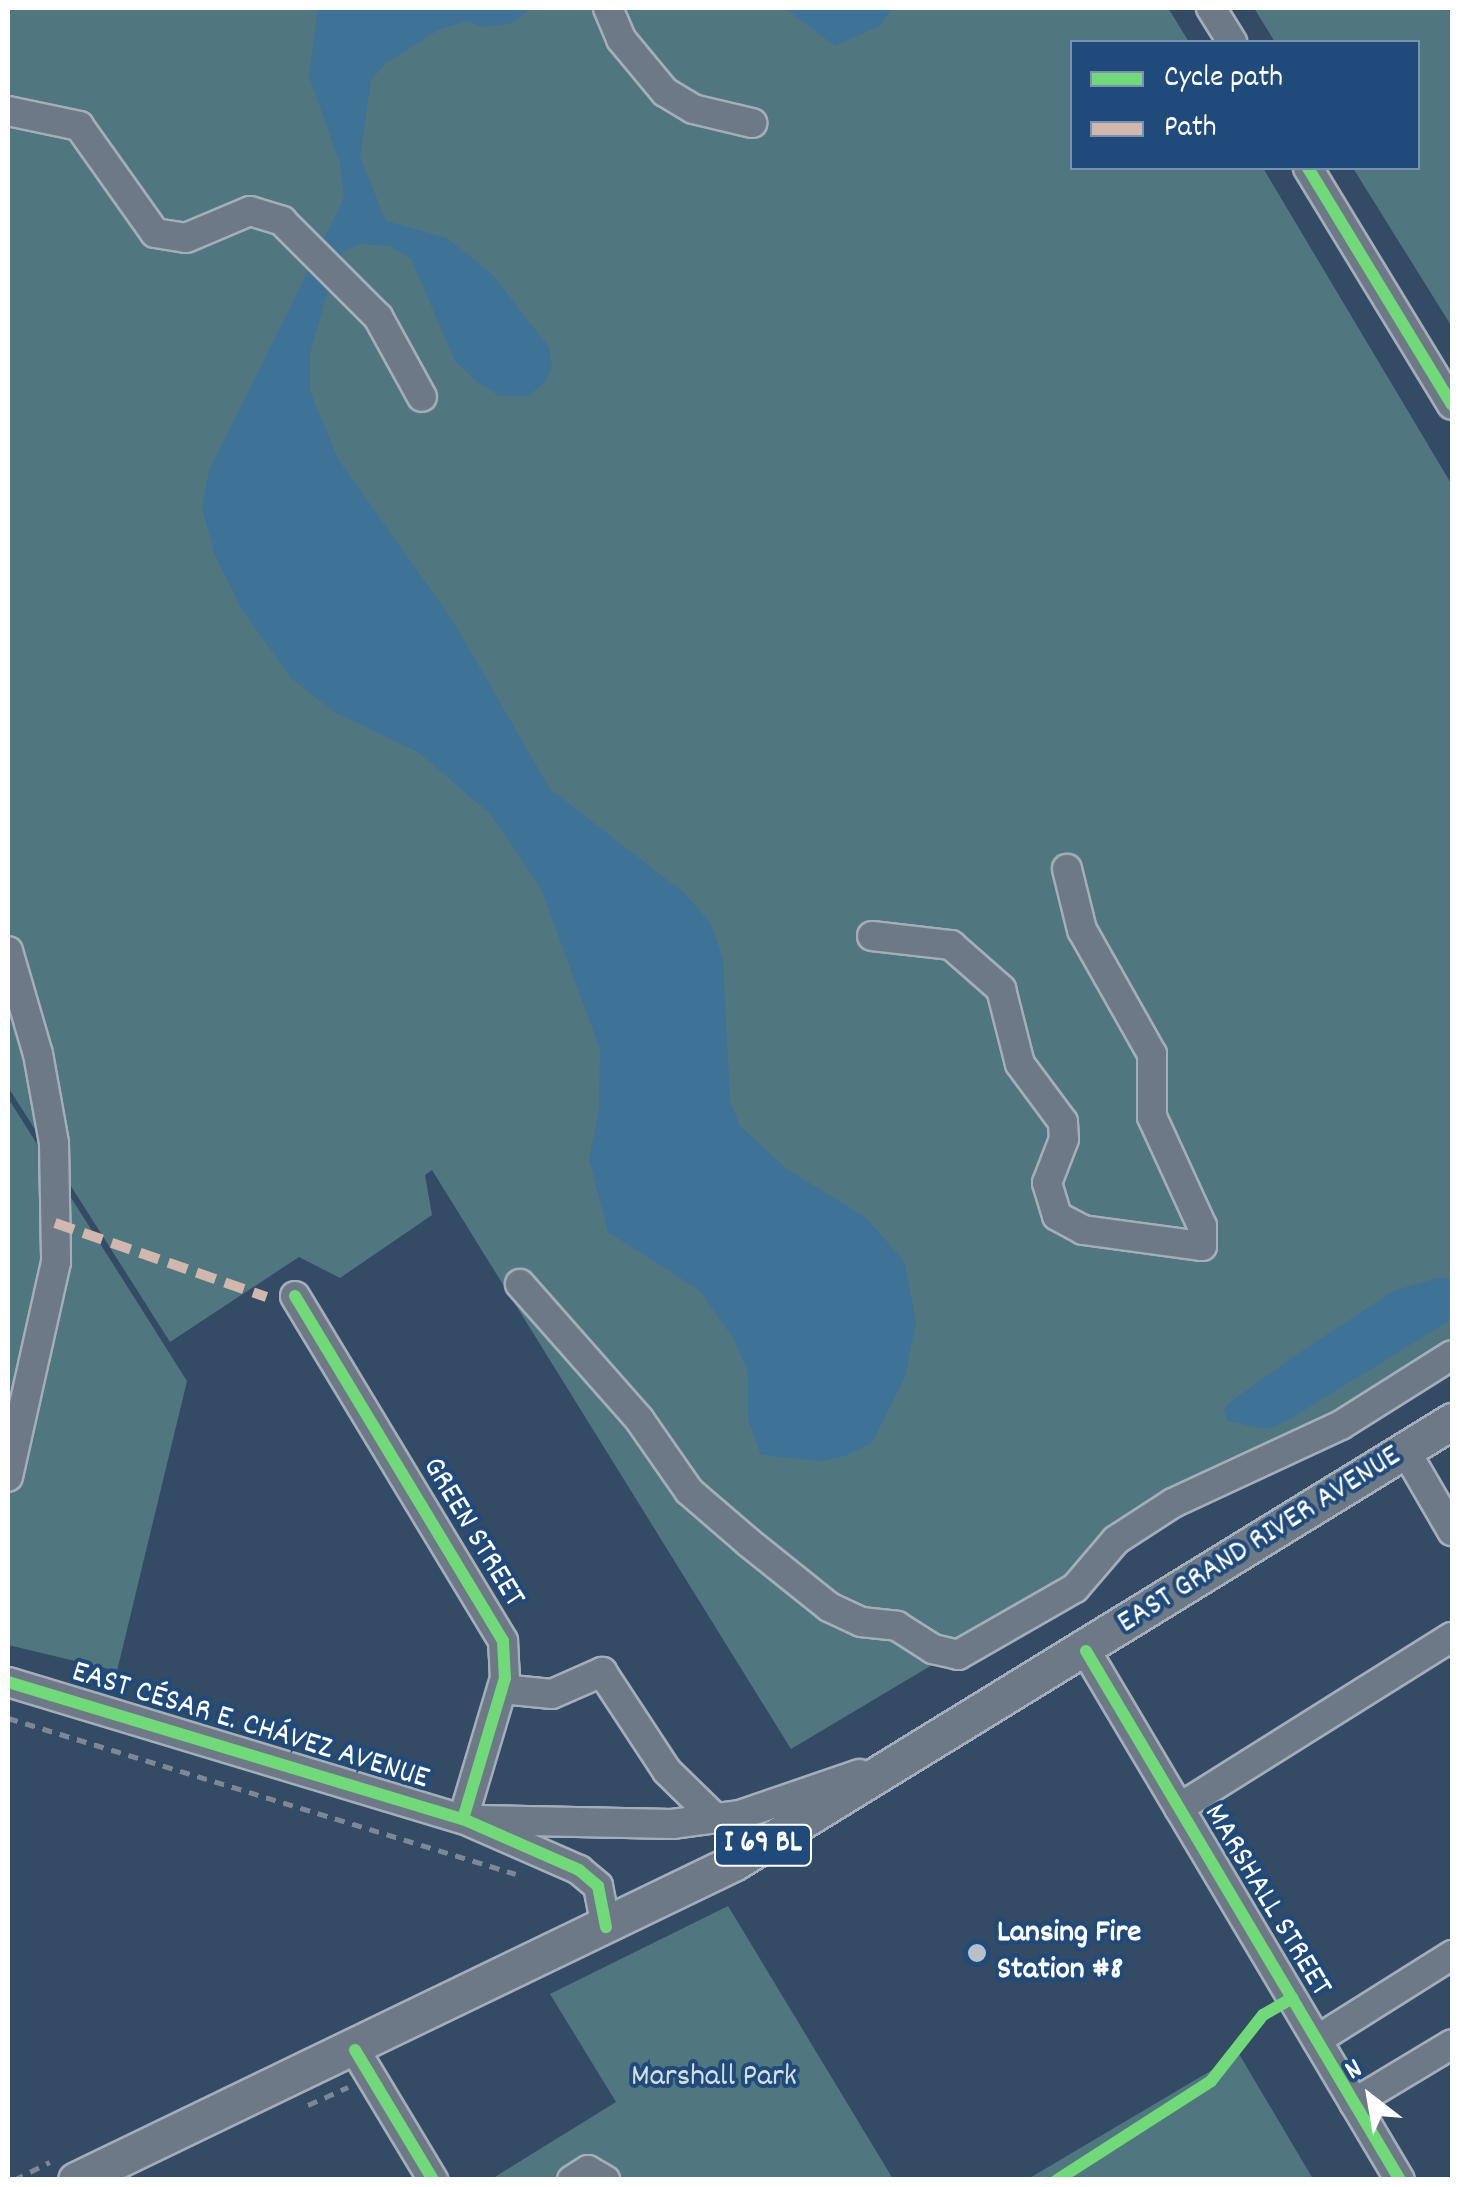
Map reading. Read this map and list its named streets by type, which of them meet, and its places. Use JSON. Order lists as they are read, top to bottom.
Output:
{
  "streets": {
    "main road": ["EAST GRAND RIVER AVENUE", "I 69 BL"],
    "street": ["GREEN STREET", "EAST CÉSAR E. CHÁVEZ AVENUE", "MARSHALL STREET"]
  },
  "crossings": [
    ["GREEN STREET", "EAST CÉSAR E. CHÁVEZ AVENUE"],
    ["EAST GRAND RIVER AVENUE", "EAST CÉSAR E. CHÁVEZ AVENUE"],
    ["EAST GRAND RIVER AVENUE", "I 69 BL"],
    ["EAST GRAND RIVER AVENUE", "MARSHALL STREET"],
    ["EAST CÉSAR E. CHÁVEZ AVENUE", "I 69 BL"]
  ],
  "parks": ["Marshall Park"],
  "places": ["Lansing Fire Station #8"],
  "legend": ["Cycle path", "Path"],
  "north": "top left"
}
